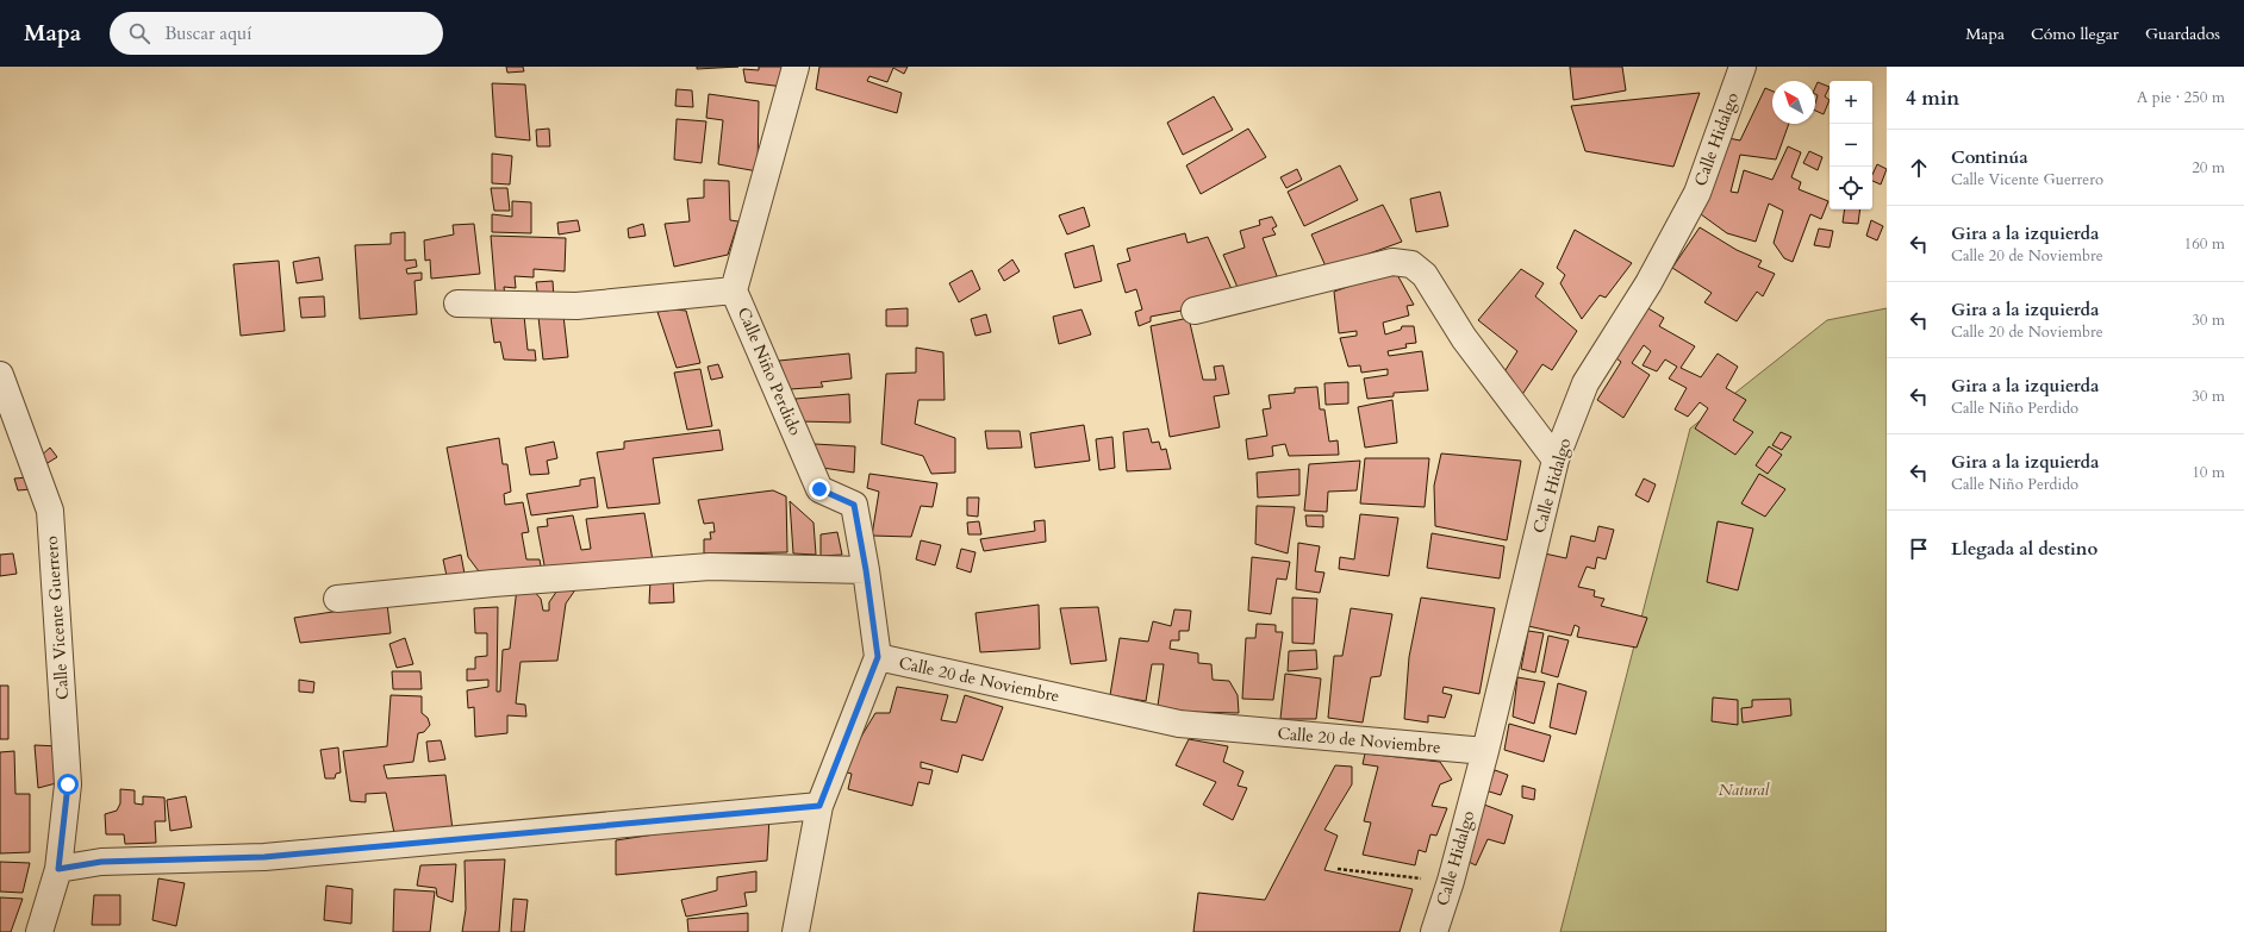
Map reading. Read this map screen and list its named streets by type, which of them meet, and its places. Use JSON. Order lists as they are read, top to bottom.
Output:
{
  "streets": {
    "street": [
      "Calle Hidalgo",
      "Calle Niño Perdido",
      "Calle Vicente Guerrero",
      "Calle 20 de Noviembre"
    ]
  },
  "crossings": [
    ["Calle Hidalgo", "Calle 20 de Noviembre"],
    ["Calle Niño Perdido", "Calle 20 de Noviembre"]
  ],
  "parks": ["Natural"],
  "north": "top left",
  "page": {
    "header": "Mapa",
    "search": "Buscar aquí",
    "nav": ["Mapa", "Cómo llegar", "Guardados"],
    "heading": ["4 min", "A pie · 250 m"],
    "map_buttons": ["+", "−"],
    "list": [
      ["Continúa", "Calle Vicente Guerrero", "20 m"],
      ["Gira a la izquierda", "Calle 20 de Noviembre", "160 m"],
      ["Gira a la izquierda", "Calle 20 de Noviembre", "30 m"],
      ["Gira a la izquierda", "Calle Niño Perdido", "30 m"],
      ["Gira a la izquierda", "Calle Niño Perdido", "10 m"],
      "Llegada al destino"
    ]
  }
}
